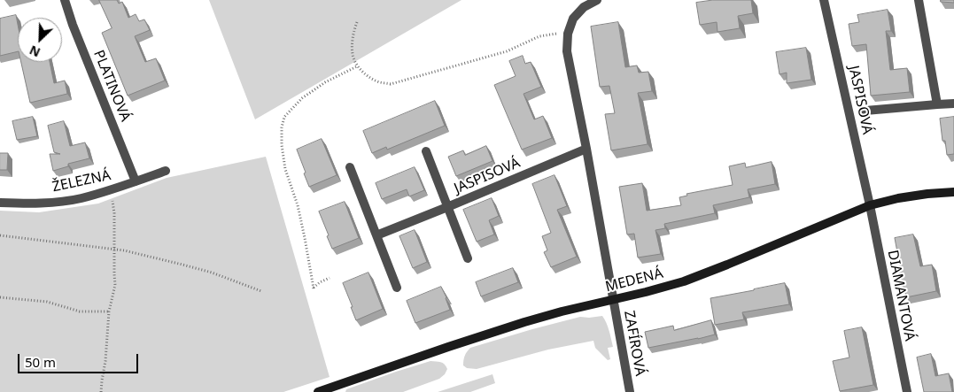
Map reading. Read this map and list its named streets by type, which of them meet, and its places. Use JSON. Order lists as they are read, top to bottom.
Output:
{
  "streets": {
    "street": [
      "PLATINOVÁ",
      "JASPISOVÁ",
      "ŽELEZNÁ",
      "MEDENÁ",
      "DIAMANTOVÁ",
      "ZAFÍROVÁ"
    ]
  },
  "crossings": [
    ["PLATINOVÁ", "ŽELEZNÁ"],
    ["JASPISOVÁ", "MEDENÁ"],
    ["JASPISOVÁ", "DIAMANTOVÁ"],
    ["MEDENÁ", "DIAMANTOVÁ"],
    ["MEDENÁ", "ZAFÍROVÁ"]
  ],
  "scale_bar": "50 m",
  "north": "bottom left"
}
